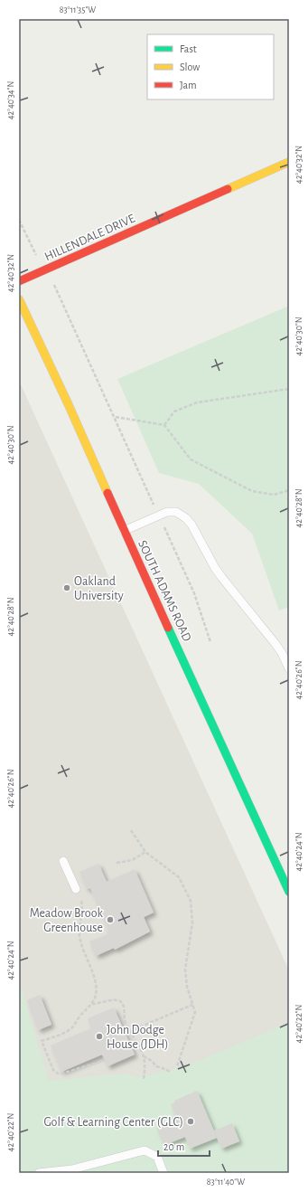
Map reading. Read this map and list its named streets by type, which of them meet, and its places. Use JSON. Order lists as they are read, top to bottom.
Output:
{
  "streets": {
    "main road": ["HILLENDALE DRIVE", "SOUTH ADAMS ROAD"]
  },
  "places": [
    "Oakland University",
    "Meadow Brook Greenhouse",
    "John Dodge House (JDH)",
    "Golf & Learning Center (GLC)"
  ],
  "legend": ["Fast", "Slow", "Jam"],
  "scale_bar": "20 m",
  "coordinates": [
    "83°11'35\"W",
    "42°40'34\"N",
    "42°40'32\"N",
    "42°40'30\"N",
    "42°40'28\"N",
    "42°40'26\"N",
    "42°40'24\"N",
    "42°40'22\"N",
    "83°11'40\"W"
  ]
}
